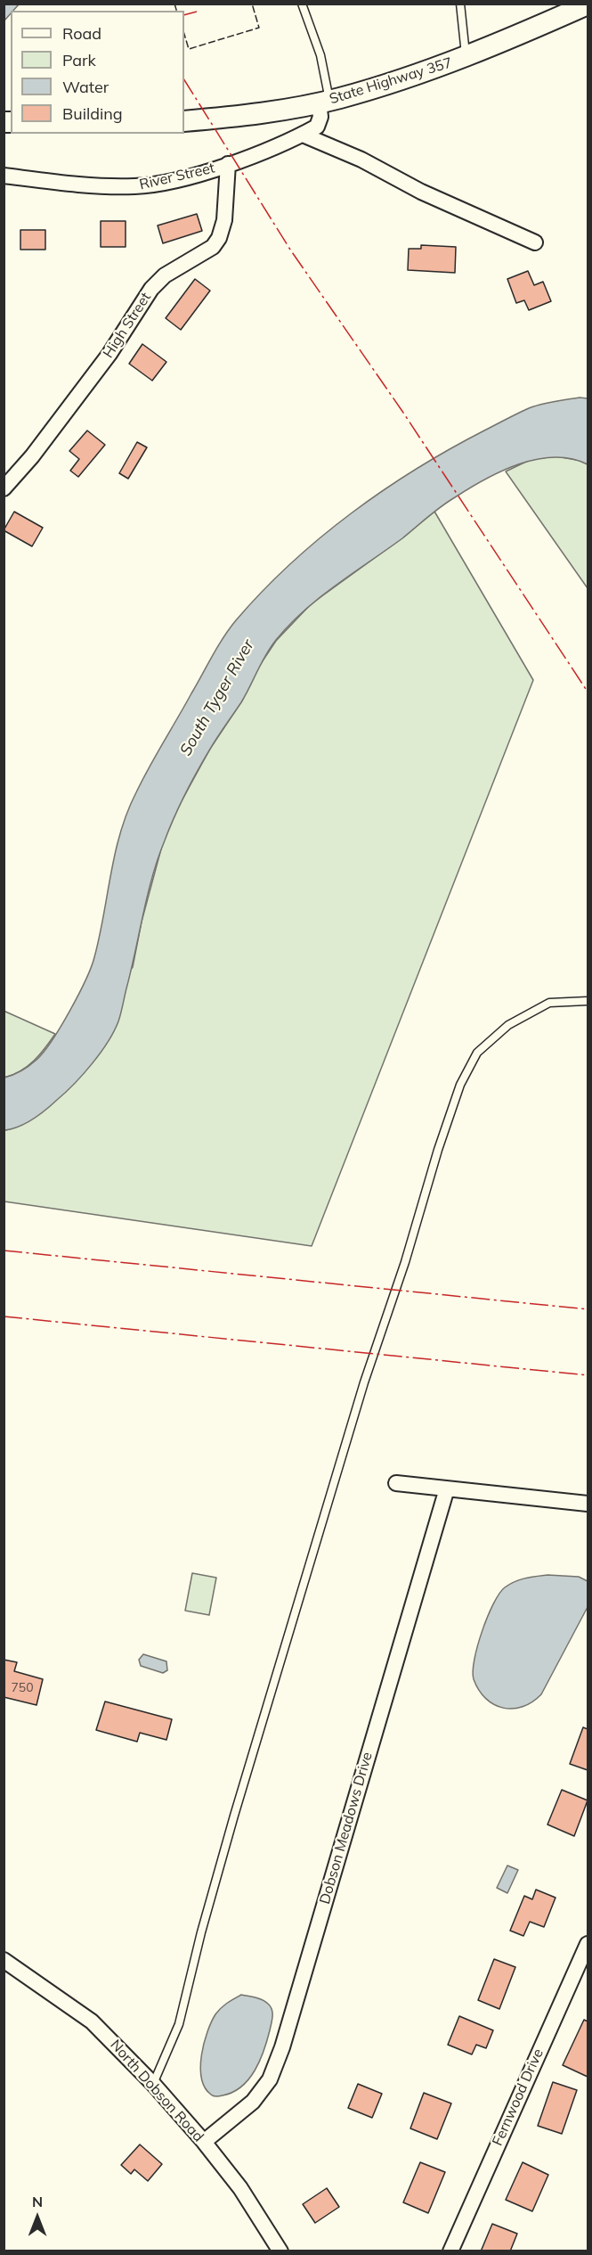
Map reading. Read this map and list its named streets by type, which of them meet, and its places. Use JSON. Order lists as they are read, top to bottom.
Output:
{
  "streets": {
    "main road": ["State Highway 357"],
    "street": [
      "River Street",
      "High Street",
      "Dobson Meadows Drive",
      "North Dobson Road",
      "Fernwood Drive"
    ]
  },
  "crossings": [
    ["State Highway 357", "River Street"],
    ["River Street", "High Street"],
    ["Dobson Meadows Drive", "North Dobson Road"]
  ],
  "water": ["South Tyger River"],
  "house_numbers": ["750"],
  "legend": [
    "Road",
    "Park",
    "Water",
    "Building"
  ],
  "north": "top"
}
